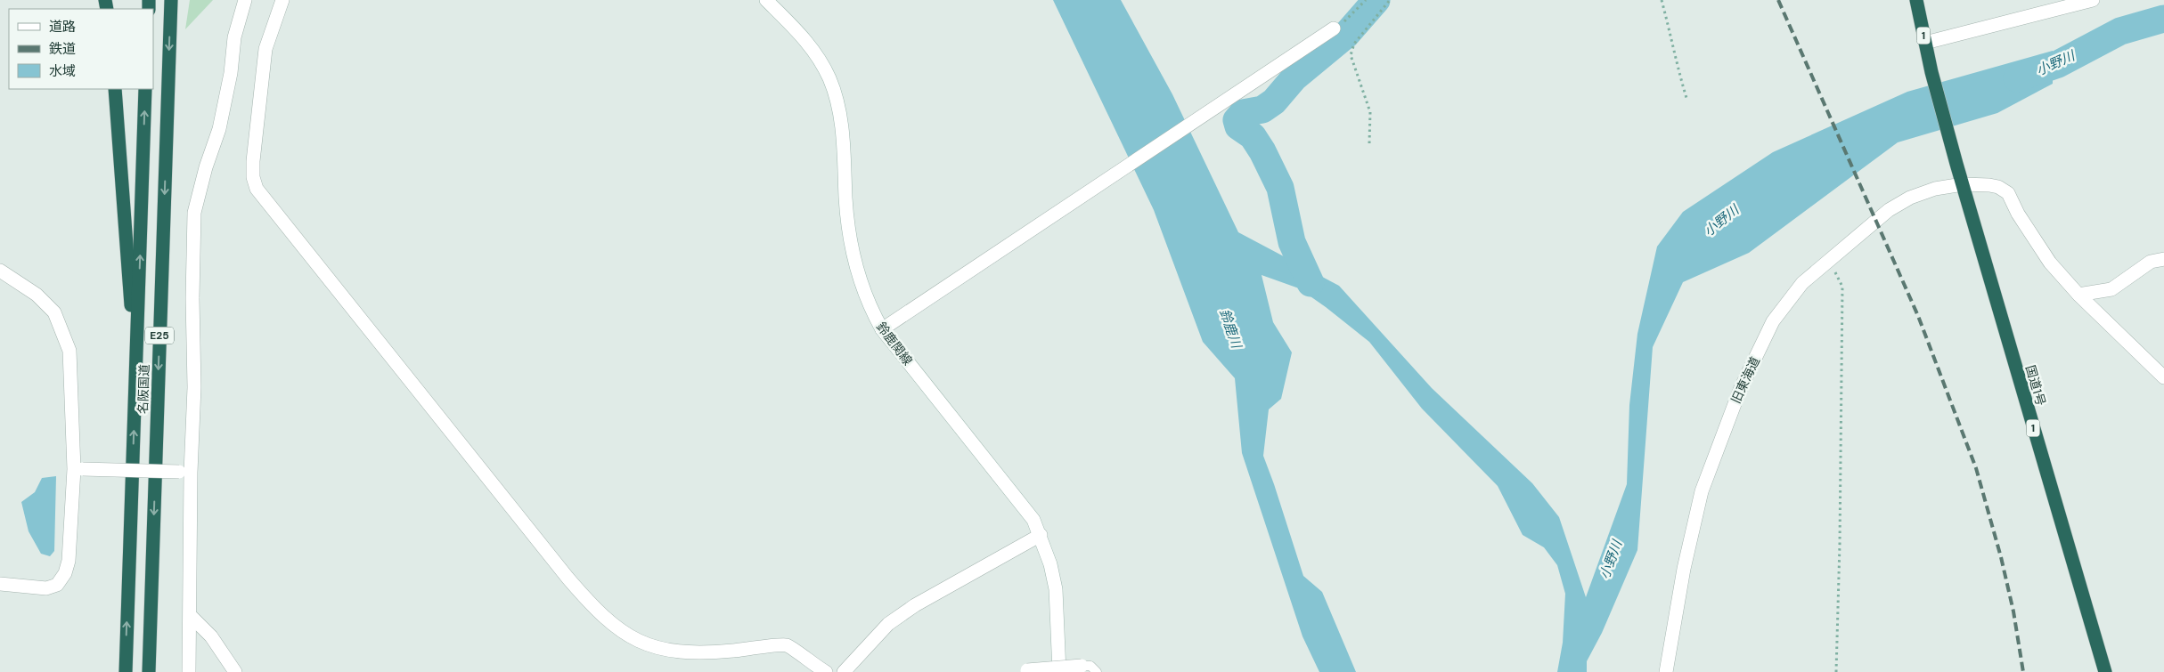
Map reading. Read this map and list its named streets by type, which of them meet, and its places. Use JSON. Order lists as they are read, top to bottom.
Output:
{
  "streets": {
    "highway": [
      "1",
      "E25",
      "国道1号",
      "名阪国道"
    ],
    "street": ["鈴鹿関線", "旧東海道"]
  },
  "crossings": [
    ["1", "旧東海道"],
    ["1", "国道1号"],
    ["旧東海道", "国道1号"]
  ],
  "water": ["小野川", "鈴鹿川"],
  "legend": ["道路", "鉄道", "水域"]
}
